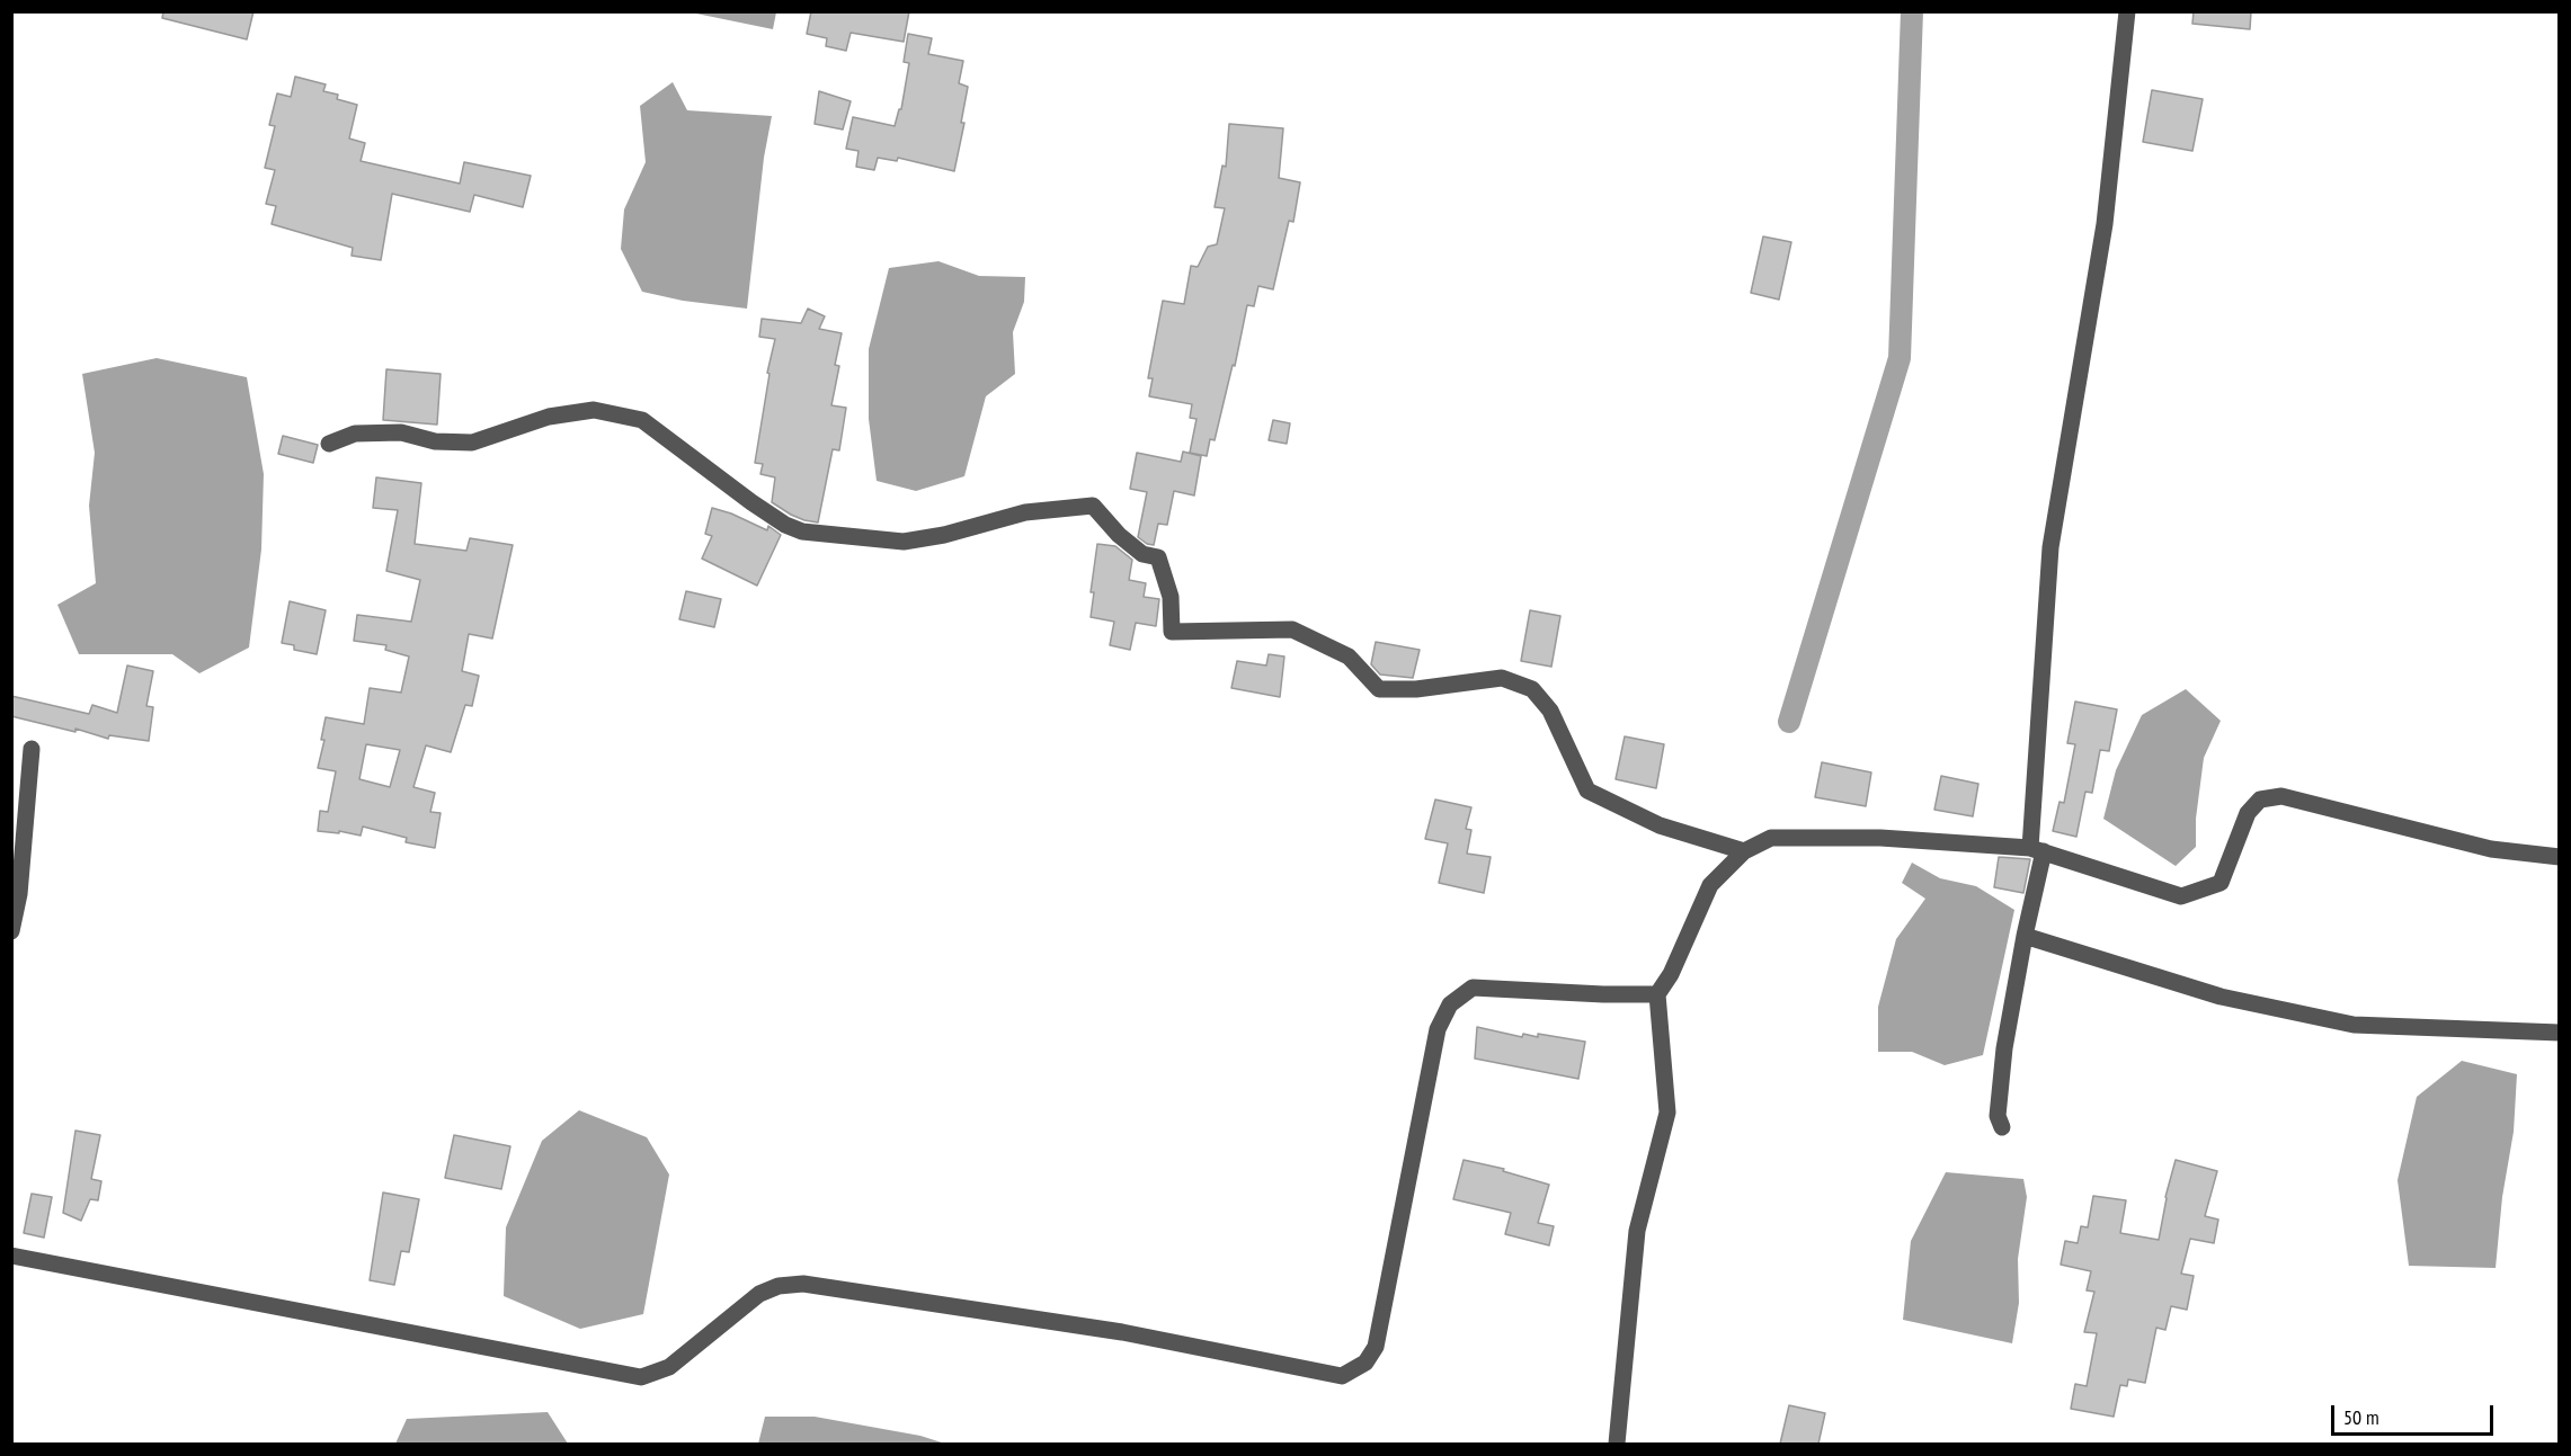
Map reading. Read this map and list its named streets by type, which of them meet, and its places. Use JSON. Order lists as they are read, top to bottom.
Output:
{
  "scale_bar": "50 m"
}
